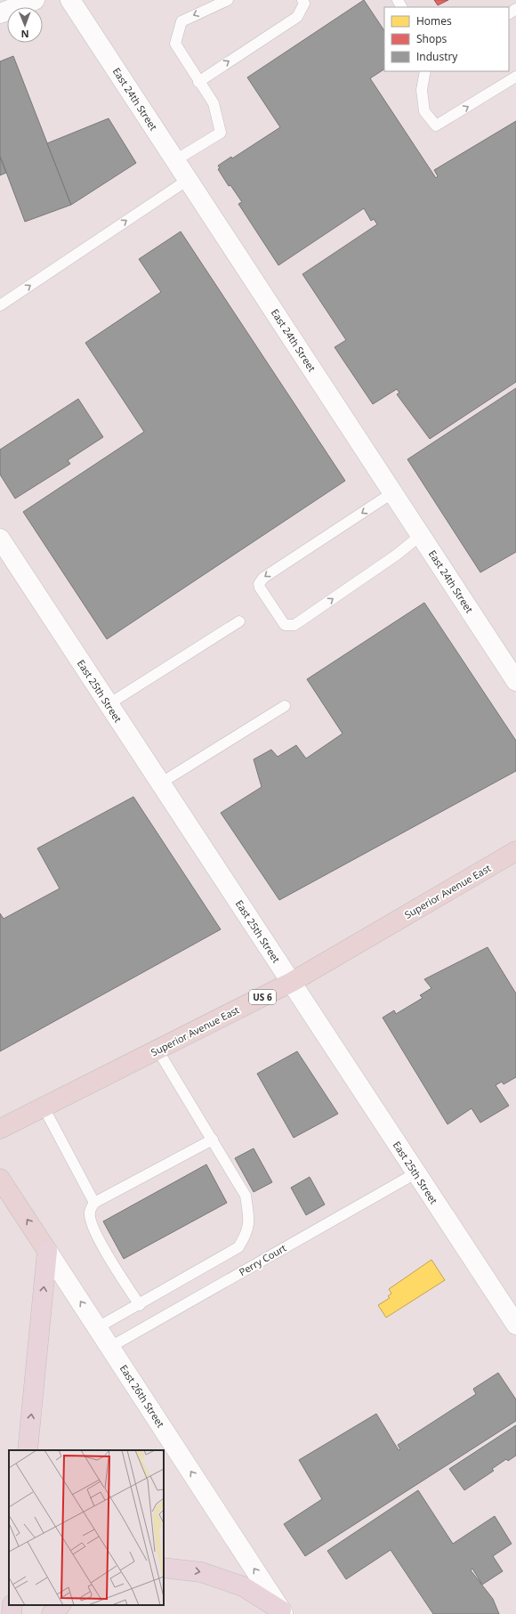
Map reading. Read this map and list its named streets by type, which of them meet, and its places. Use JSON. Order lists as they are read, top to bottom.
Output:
{
  "streets": {
    "main road": ["Superior Avenue East", "US 6", "East 26th Street"],
    "street": ["East 24th Street", "East 25th Street"],
    "lane": ["Perry Court"]
  },
  "crossings": [
    ["East 25th Street", "Superior Avenue East"],
    ["East 25th Street", "Perry Court"],
    ["Perry Court", "East 26th Street"]
  ],
  "one_way": ["East 26th Street"],
  "legend": ["Homes", "Shops", "Industry"],
  "north": "bottom"
}
